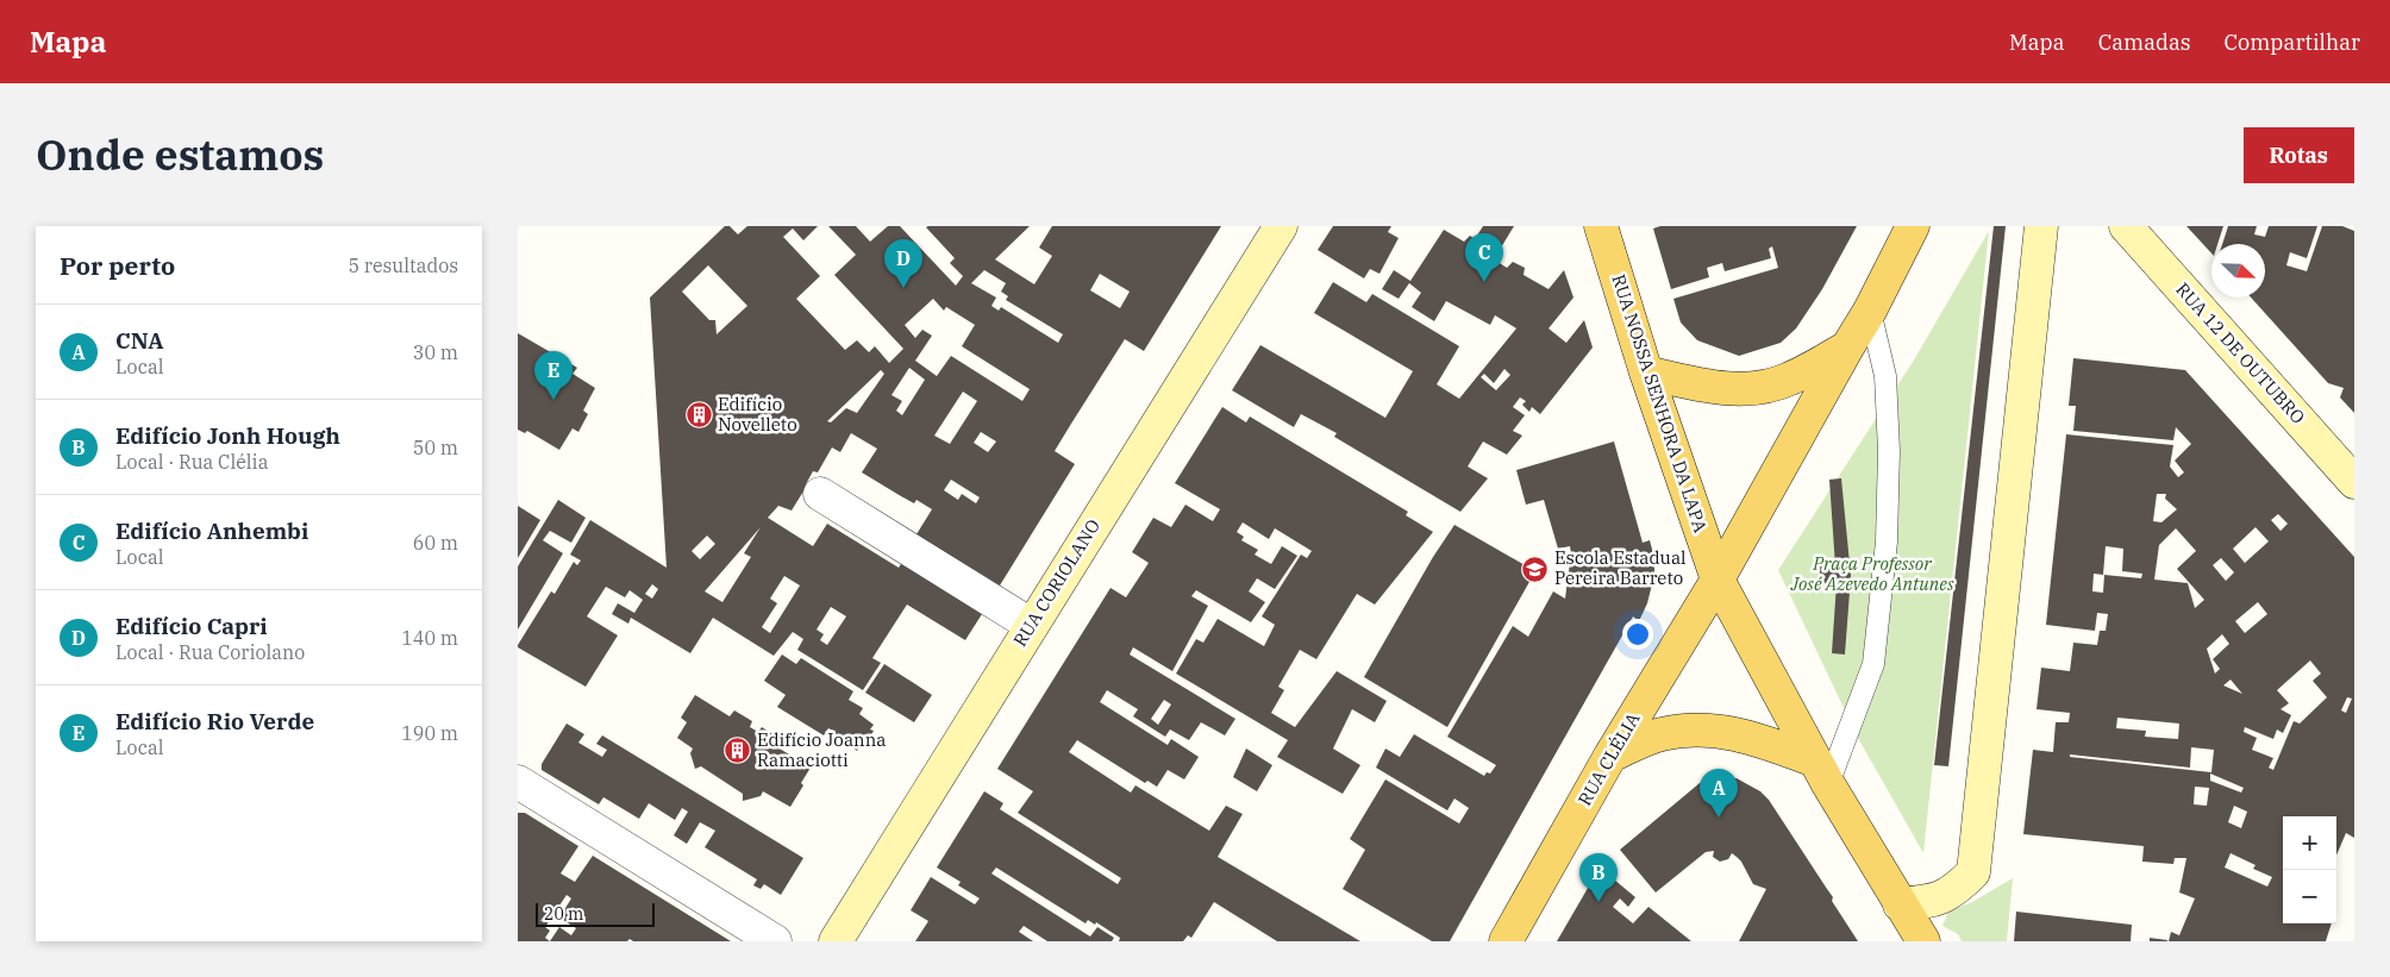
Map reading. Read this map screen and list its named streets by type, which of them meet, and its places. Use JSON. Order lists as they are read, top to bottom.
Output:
{
  "streets": {
    "main road": ["RUA NOSSA SENHORA DA LAPA", "RUA CLÉLIA"],
    "street": ["RUA 12 DE OUTUBRO", "RUA CORIOLANO"]
  },
  "crossings": [
    ["RUA NOSSA SENHORA DA LAPA", "RUA CLÉLIA"]
  ],
  "parks": ["Praça Professor José Azevedo Antunes"],
  "places": {
    "building": ["Edifício Novelleto", "Edifício Joanna Ramaciotti"],
    "school or university": ["Escola Estadual Pereira Barreto"]
  },
  "scale_bar": "20 m",
  "north": "bottom right",
  "page": {
    "header": "Mapa",
    "nav": ["Mapa", "Camadas", "Compartilhar"],
    "title": "Onde estamos",
    "buttons": "Rotas",
    "heading": ["Por perto", "5 resultados"],
    "pins": [
      "C",
      "D",
      "E",
      "A",
      "B"
    ],
    "list": [
      {
        "mark": "A",
        "name": "CNA",
        "note": "Local",
        "value": "30 m"
      },
      {
        "mark": "B",
        "name": "Edifício Jonh Hough",
        "note": "Local · Rua Clélia",
        "value": "50 m"
      },
      {
        "mark": "C",
        "name": "Edifício Anhembi",
        "note": "Local",
        "value": "60 m"
      },
      {
        "mark": "D",
        "name": "Edifício Capri",
        "note": "Local · Rua Coriolano",
        "value": "140 m"
      },
      {
        "mark": "E",
        "name": "Edifício Rio Verde",
        "note": "Local",
        "value": "190 m"
      }
    ],
    "map_buttons": ["+", "−"],
    "scale": "20 m"
  }
}
